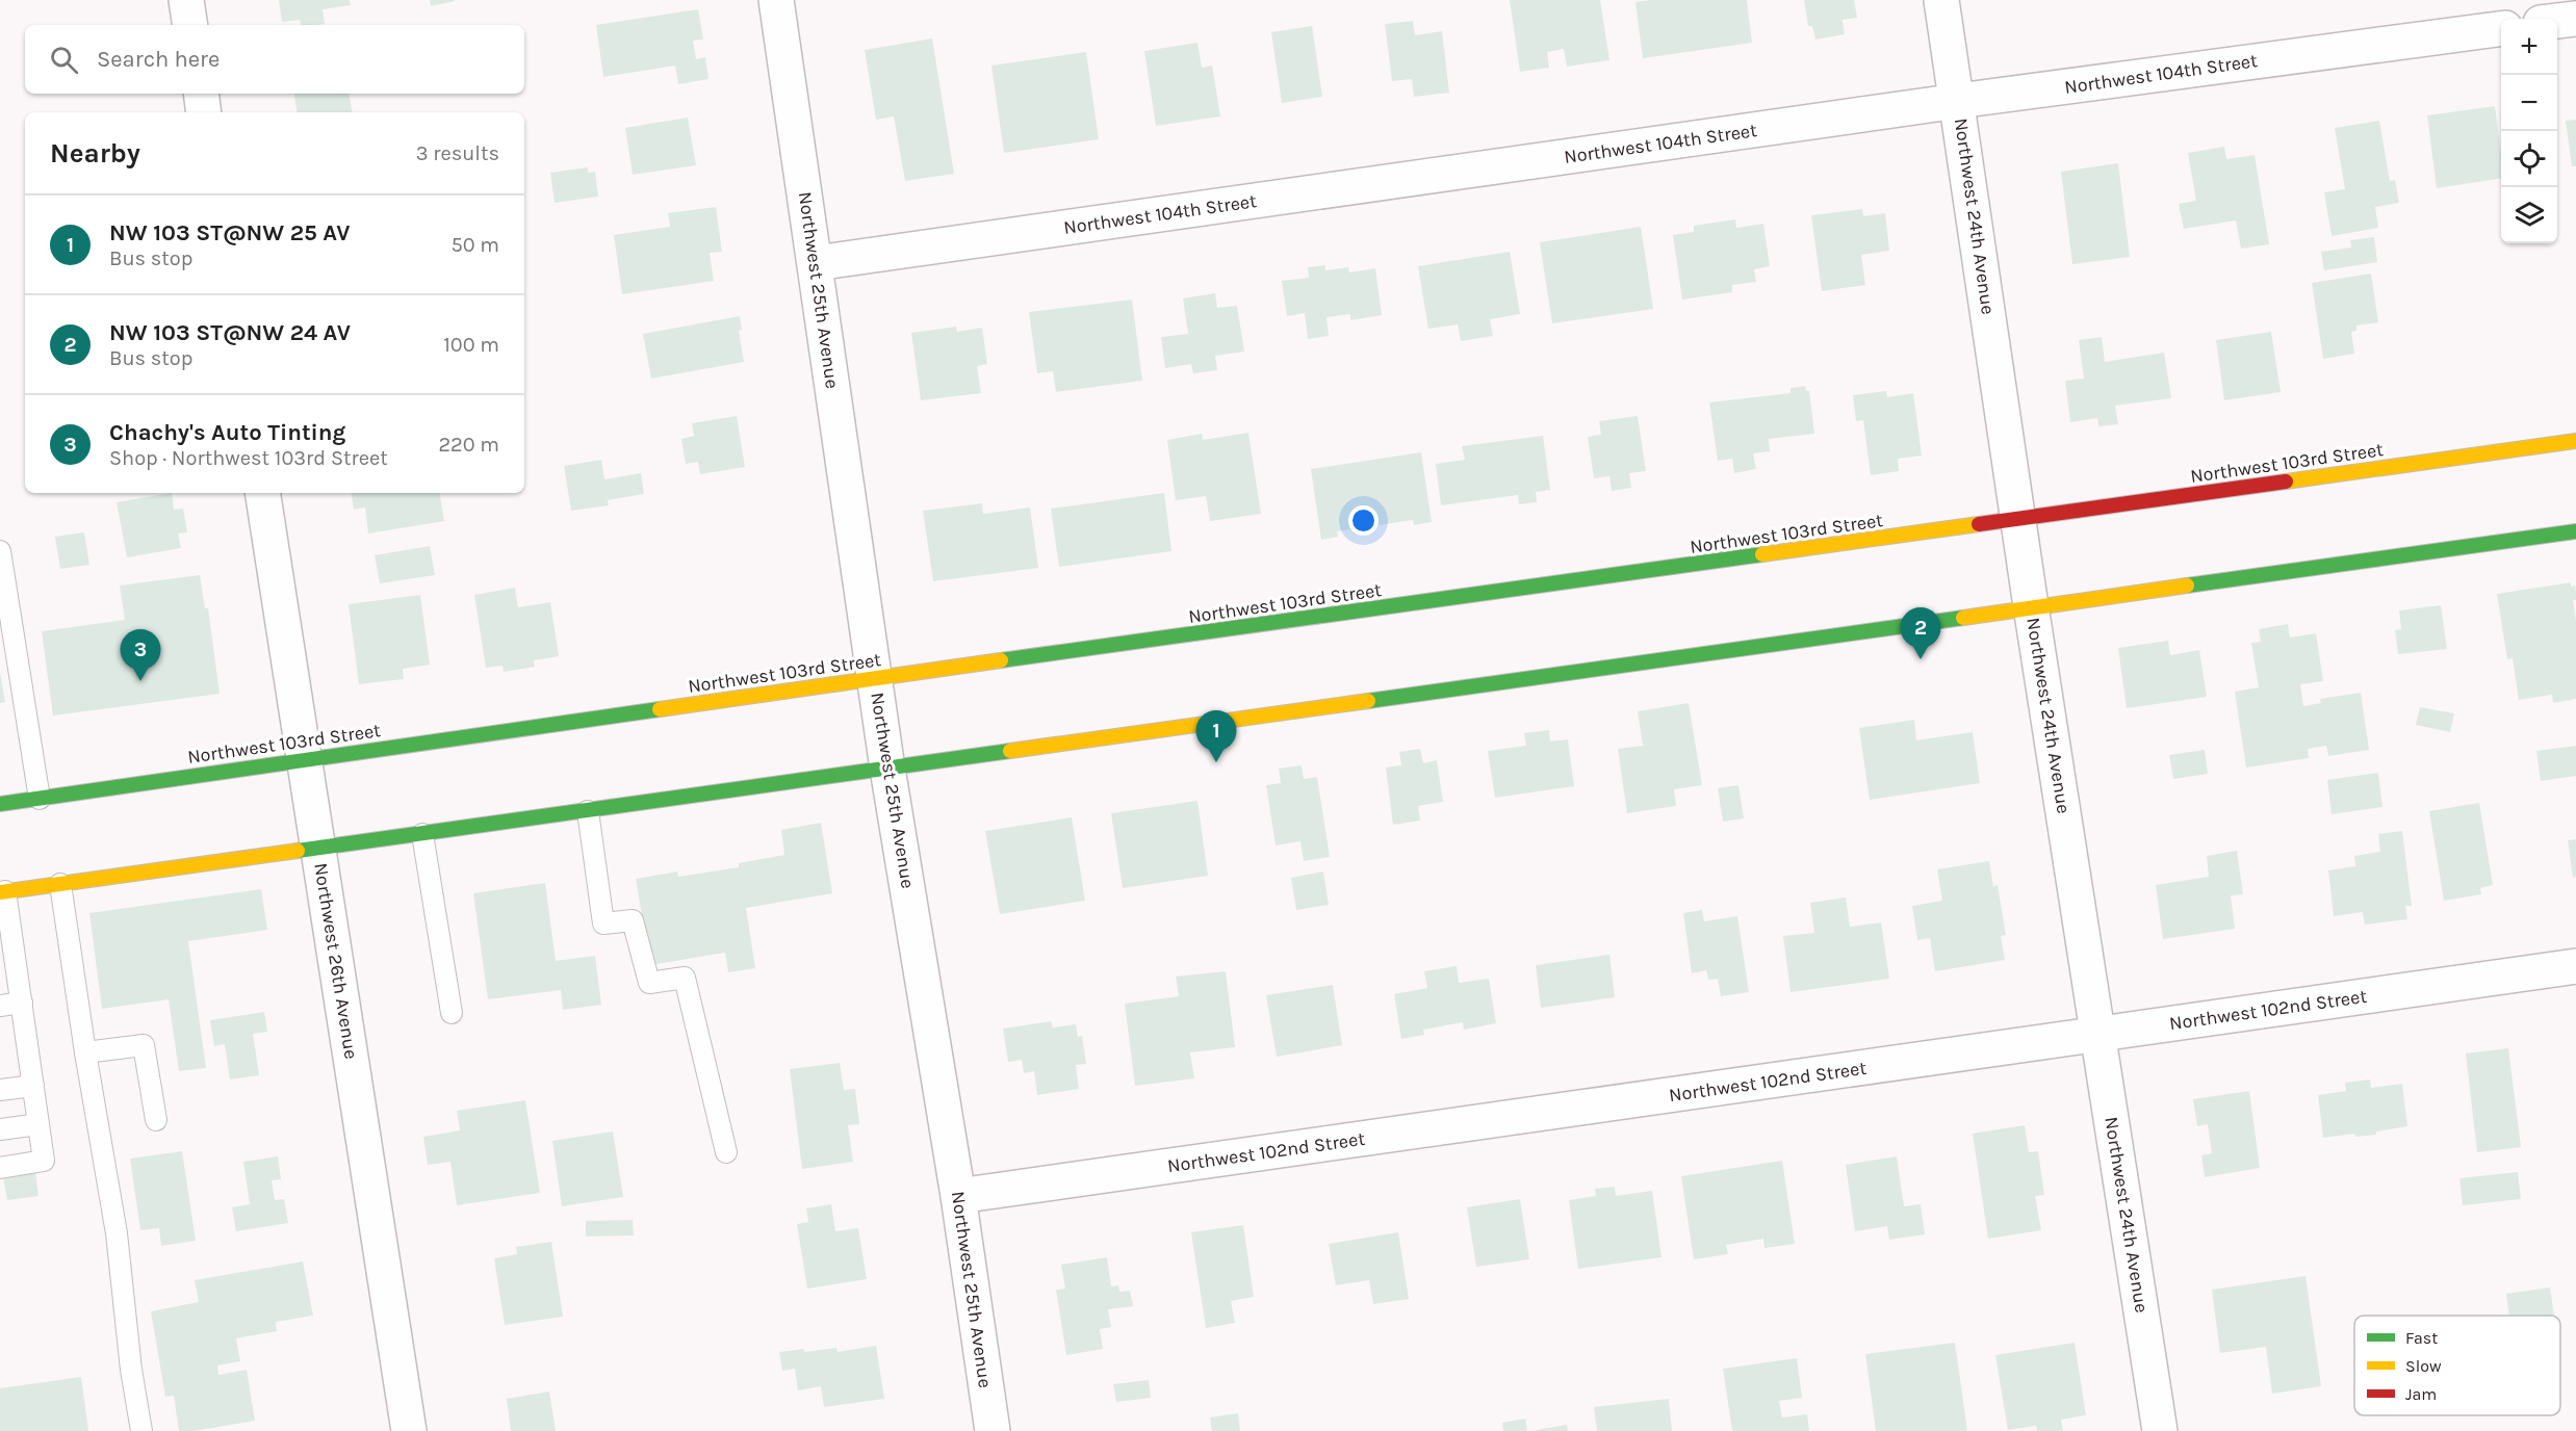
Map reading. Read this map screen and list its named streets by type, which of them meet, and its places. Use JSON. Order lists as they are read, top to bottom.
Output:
{
  "streets": {
    "main road": ["Northwest 103rd Street"],
    "street": [
      "Northwest 104th Street",
      "Northwest 24th Avenue",
      "Northwest 25th Avenue",
      "Northwest 26th Avenue",
      "Northwest 102nd Street"
    ]
  },
  "crossings": [
    ["Northwest 104th Street", "Northwest 24th Avenue"],
    ["Northwest 104th Street", "Northwest 25th Avenue"],
    ["Northwest 24th Avenue", "Northwest 103rd Street"],
    ["Northwest 24th Avenue", "Northwest 102nd Street"],
    ["Northwest 25th Avenue", "Northwest 103rd Street"],
    ["Northwest 25th Avenue", "Northwest 102nd Street"],
    ["Northwest 103rd Street", "Northwest 26th Avenue"]
  ],
  "legend": ["Fast", "Slow", "Jam"],
  "page": {
    "map_buttons": ["+", "−"],
    "search": "Search here",
    "heading": ["Nearby", "3 results"],
    "list": [
      {
        "mark": "1",
        "name": "NW 103 ST@NW 25 AV",
        "note": "Bus stop",
        "value": "50 m"
      },
      {
        "mark": "2",
        "name": "NW 103 ST@NW 24 AV",
        "note": "Bus stop",
        "value": "100 m"
      },
      {
        "mark": "3",
        "name": "Chachy's Auto Tinting",
        "note": "Shop · Northwest 103rd Street",
        "value": "220 m"
      }
    ],
    "pins": ["2", "3", "1"]
  }
}
